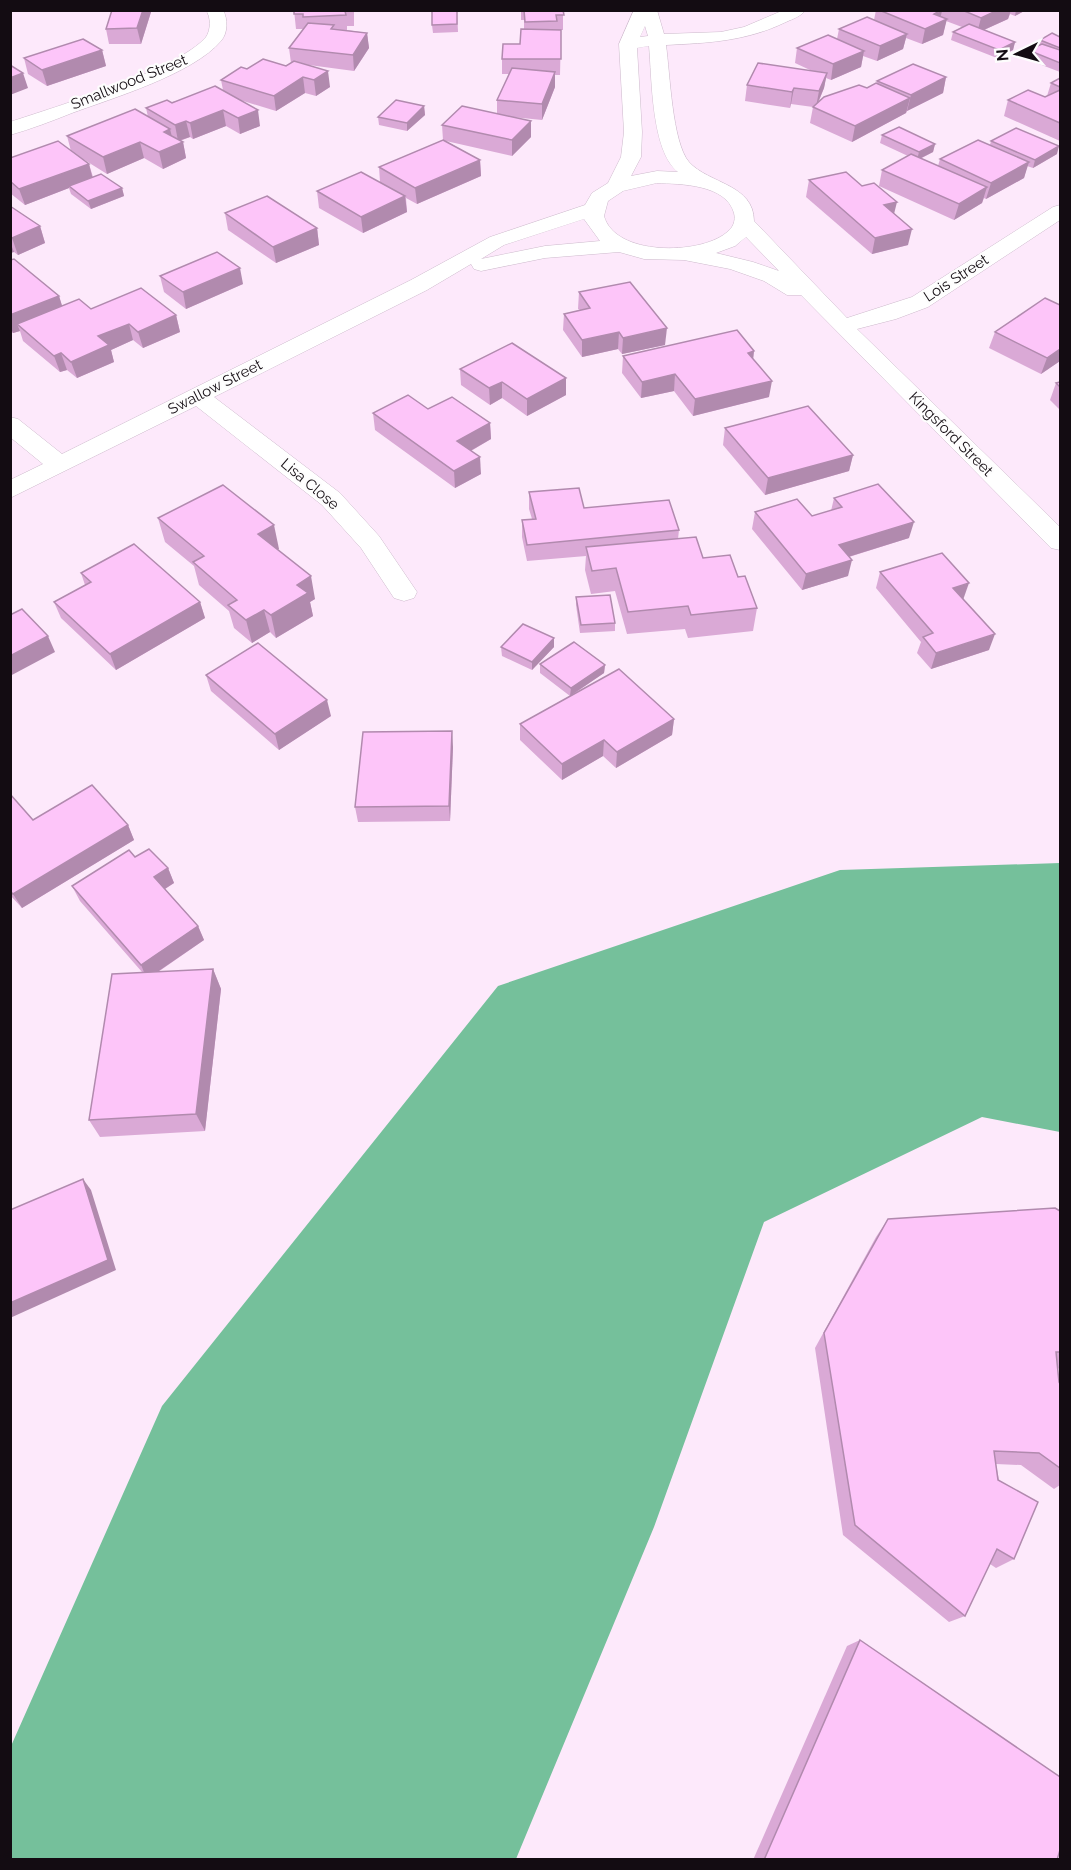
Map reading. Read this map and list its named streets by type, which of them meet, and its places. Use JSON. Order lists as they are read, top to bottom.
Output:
{
  "streets": {
    "street": [
      "Smallwood Street",
      "Lois Street",
      "Swallow Street",
      "Kingsford Street",
      "Lisa Close"
    ]
  },
  "crossings": [
    ["Lois Street", "Kingsford Street"],
    ["Swallow Street", "Lisa Close"]
  ],
  "north": "left"
}
